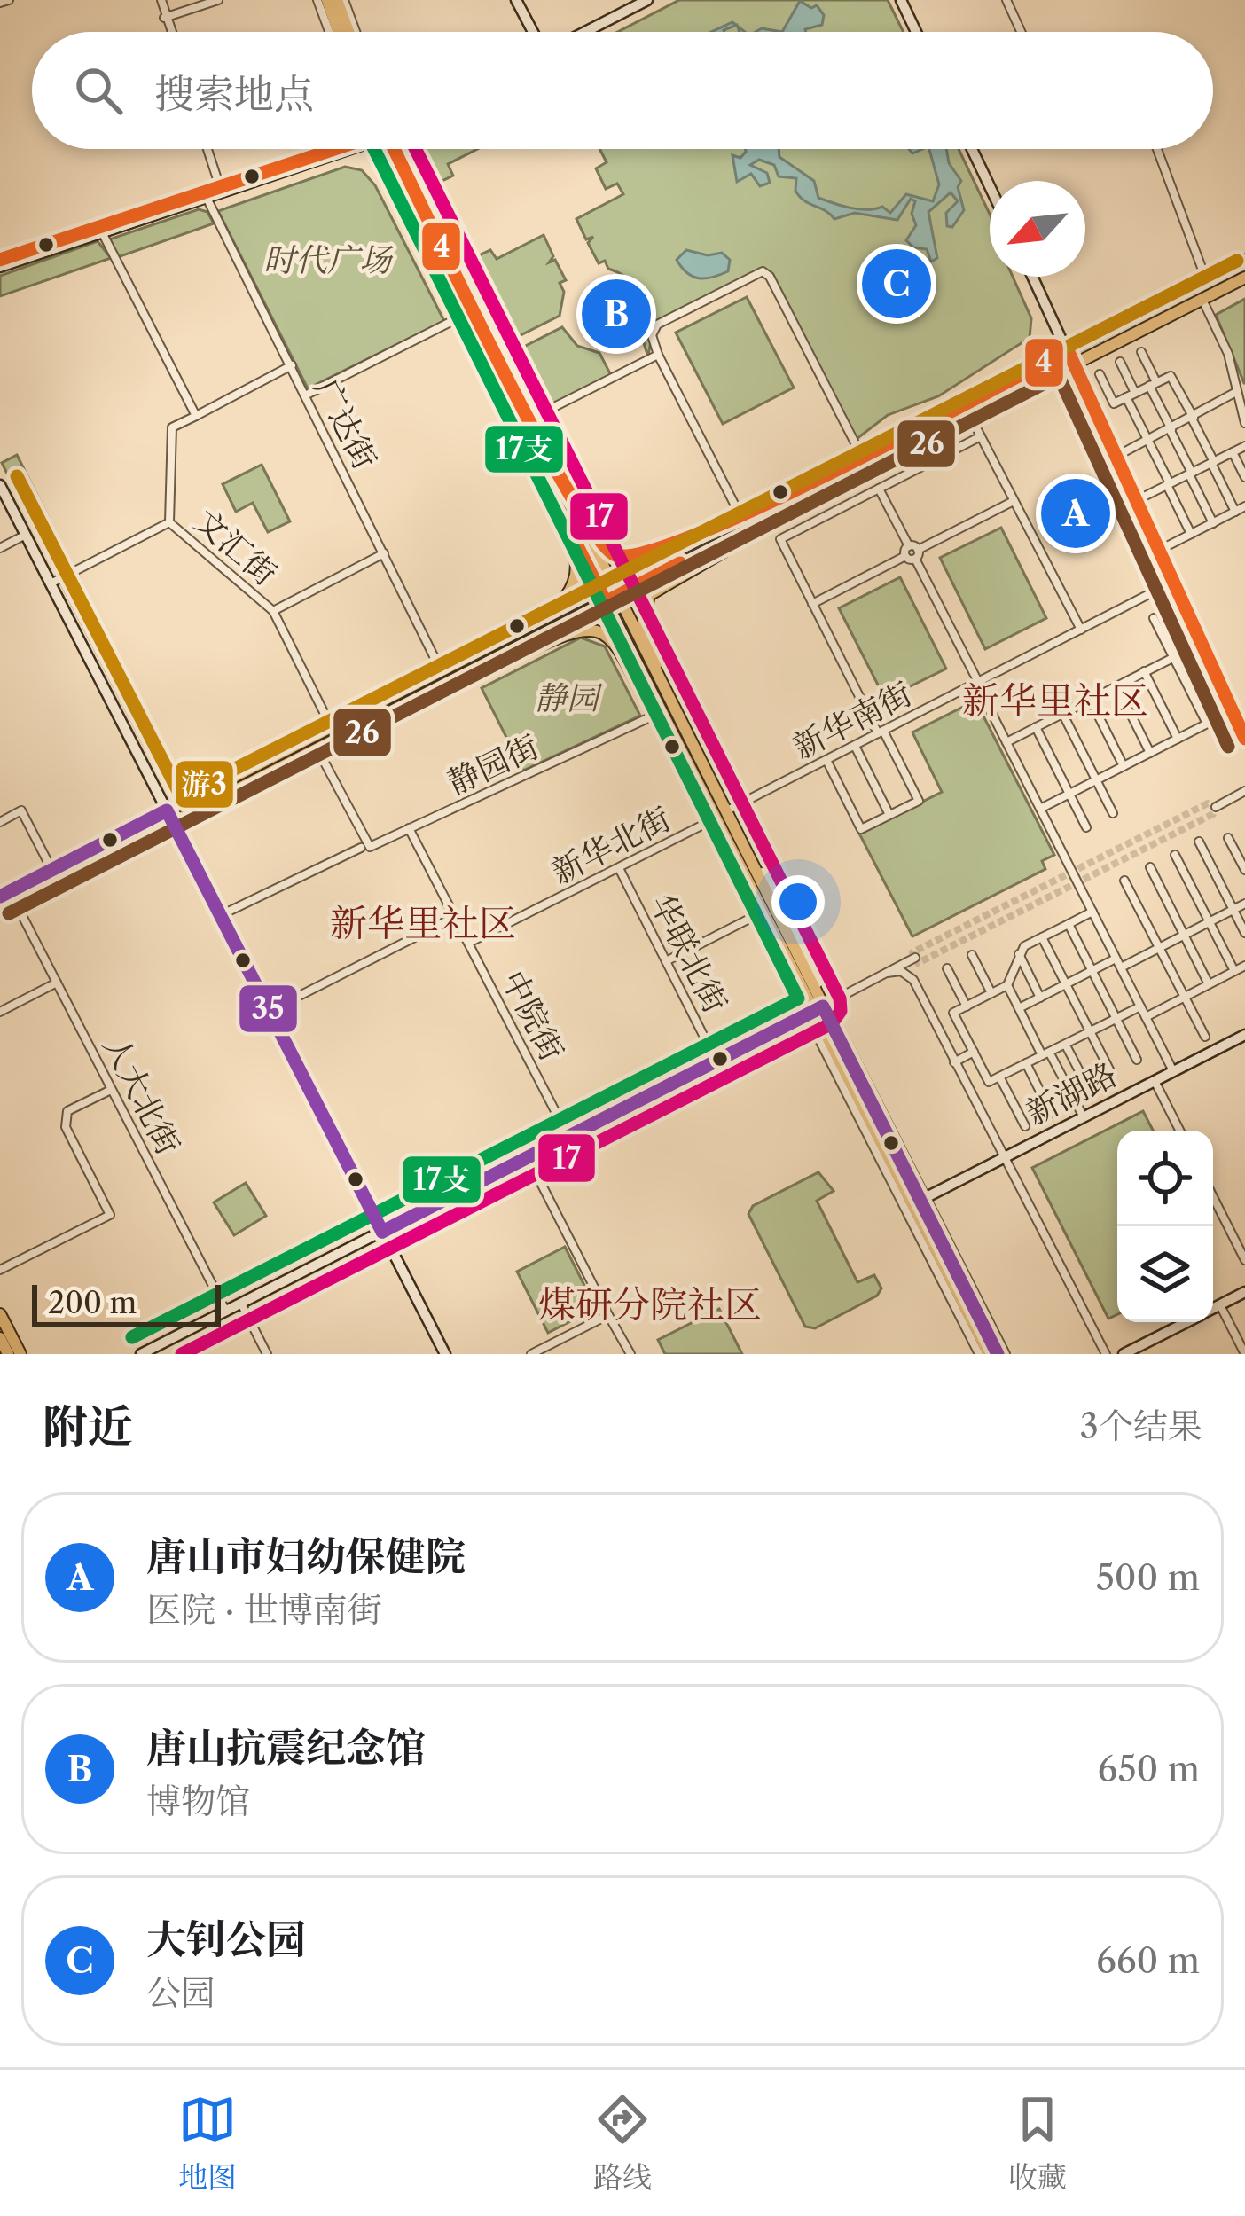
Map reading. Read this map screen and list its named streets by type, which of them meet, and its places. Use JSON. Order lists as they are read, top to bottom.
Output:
{
  "streets": {
    "street": [
      "广达街",
      "文汇街",
      "新华南街",
      "静园街",
      "新华北街",
      "华联北街",
      "中院街",
      "新湖路",
      "人大北街"
    ]
  },
  "crossings": [
    ["新华南街", "新华北街"],
    ["静园街", "中院街"],
    ["新华北街", "华联北街"],
    ["新华北街", "中院街"]
  ],
  "districts": ["新华里社区", "新华里社区", "煤研分院社区"],
  "parks": ["时代广场", "静园"],
  "lines": [
    "transit line 4",
    "transit line 17",
    "transit line 17支",
    "transit line 游3",
    "transit line 26",
    "transit line 35"
  ],
  "scale_bar": "200 m",
  "north": "bottom left",
  "page": {
    "search": "搜索地点",
    "pins": ["C", "B", "A"],
    "scale": "200 m",
    "heading": ["附近", "3个结果"],
    "list": [
      {
        "mark": "A",
        "name": "唐山市妇幼保健院",
        "note": "医院 · 世博南街",
        "value": "500 m"
      },
      {
        "mark": "B",
        "name": "唐山抗震纪念馆",
        "note": "博物馆",
        "value": "650 m"
      },
      {
        "mark": "C",
        "name": "大钊公园",
        "note": "公园",
        "value": "660 m"
      }
    ],
    "nav": ["地图", "路线", "收藏"]
  }
}
